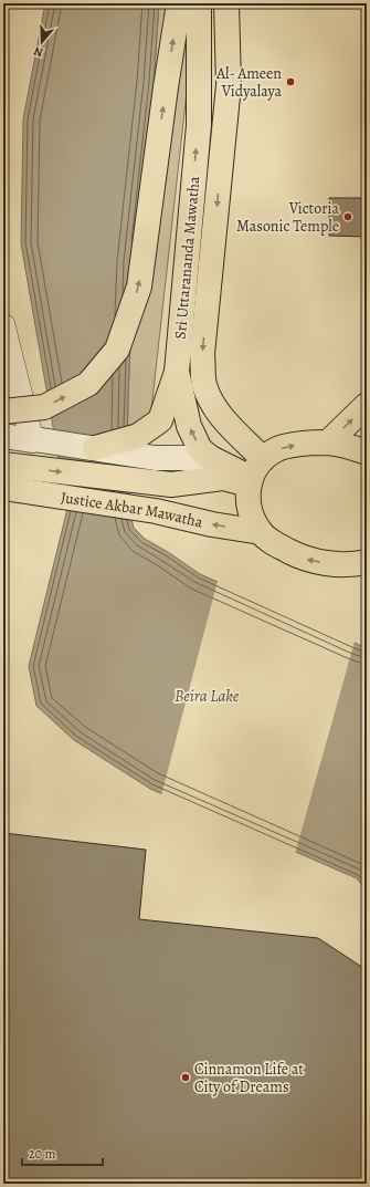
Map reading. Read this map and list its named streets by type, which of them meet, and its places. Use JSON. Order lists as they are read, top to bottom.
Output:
{
  "streets": {
    "main road": ["Sri Uttarananda Mawatha", "Justice Akbar Mawatha"]
  },
  "crossings": [
    ["Sri Uttarananda Mawatha", "Justice Akbar Mawatha"]
  ],
  "water": ["Beira Lake"],
  "places": ["Al- Ameen Vidyalaya", "Victoria Masonic Temple", "Cinnamon Life at City of Dreams"],
  "scale_bar": "20 m",
  "north": "bottom"
}
